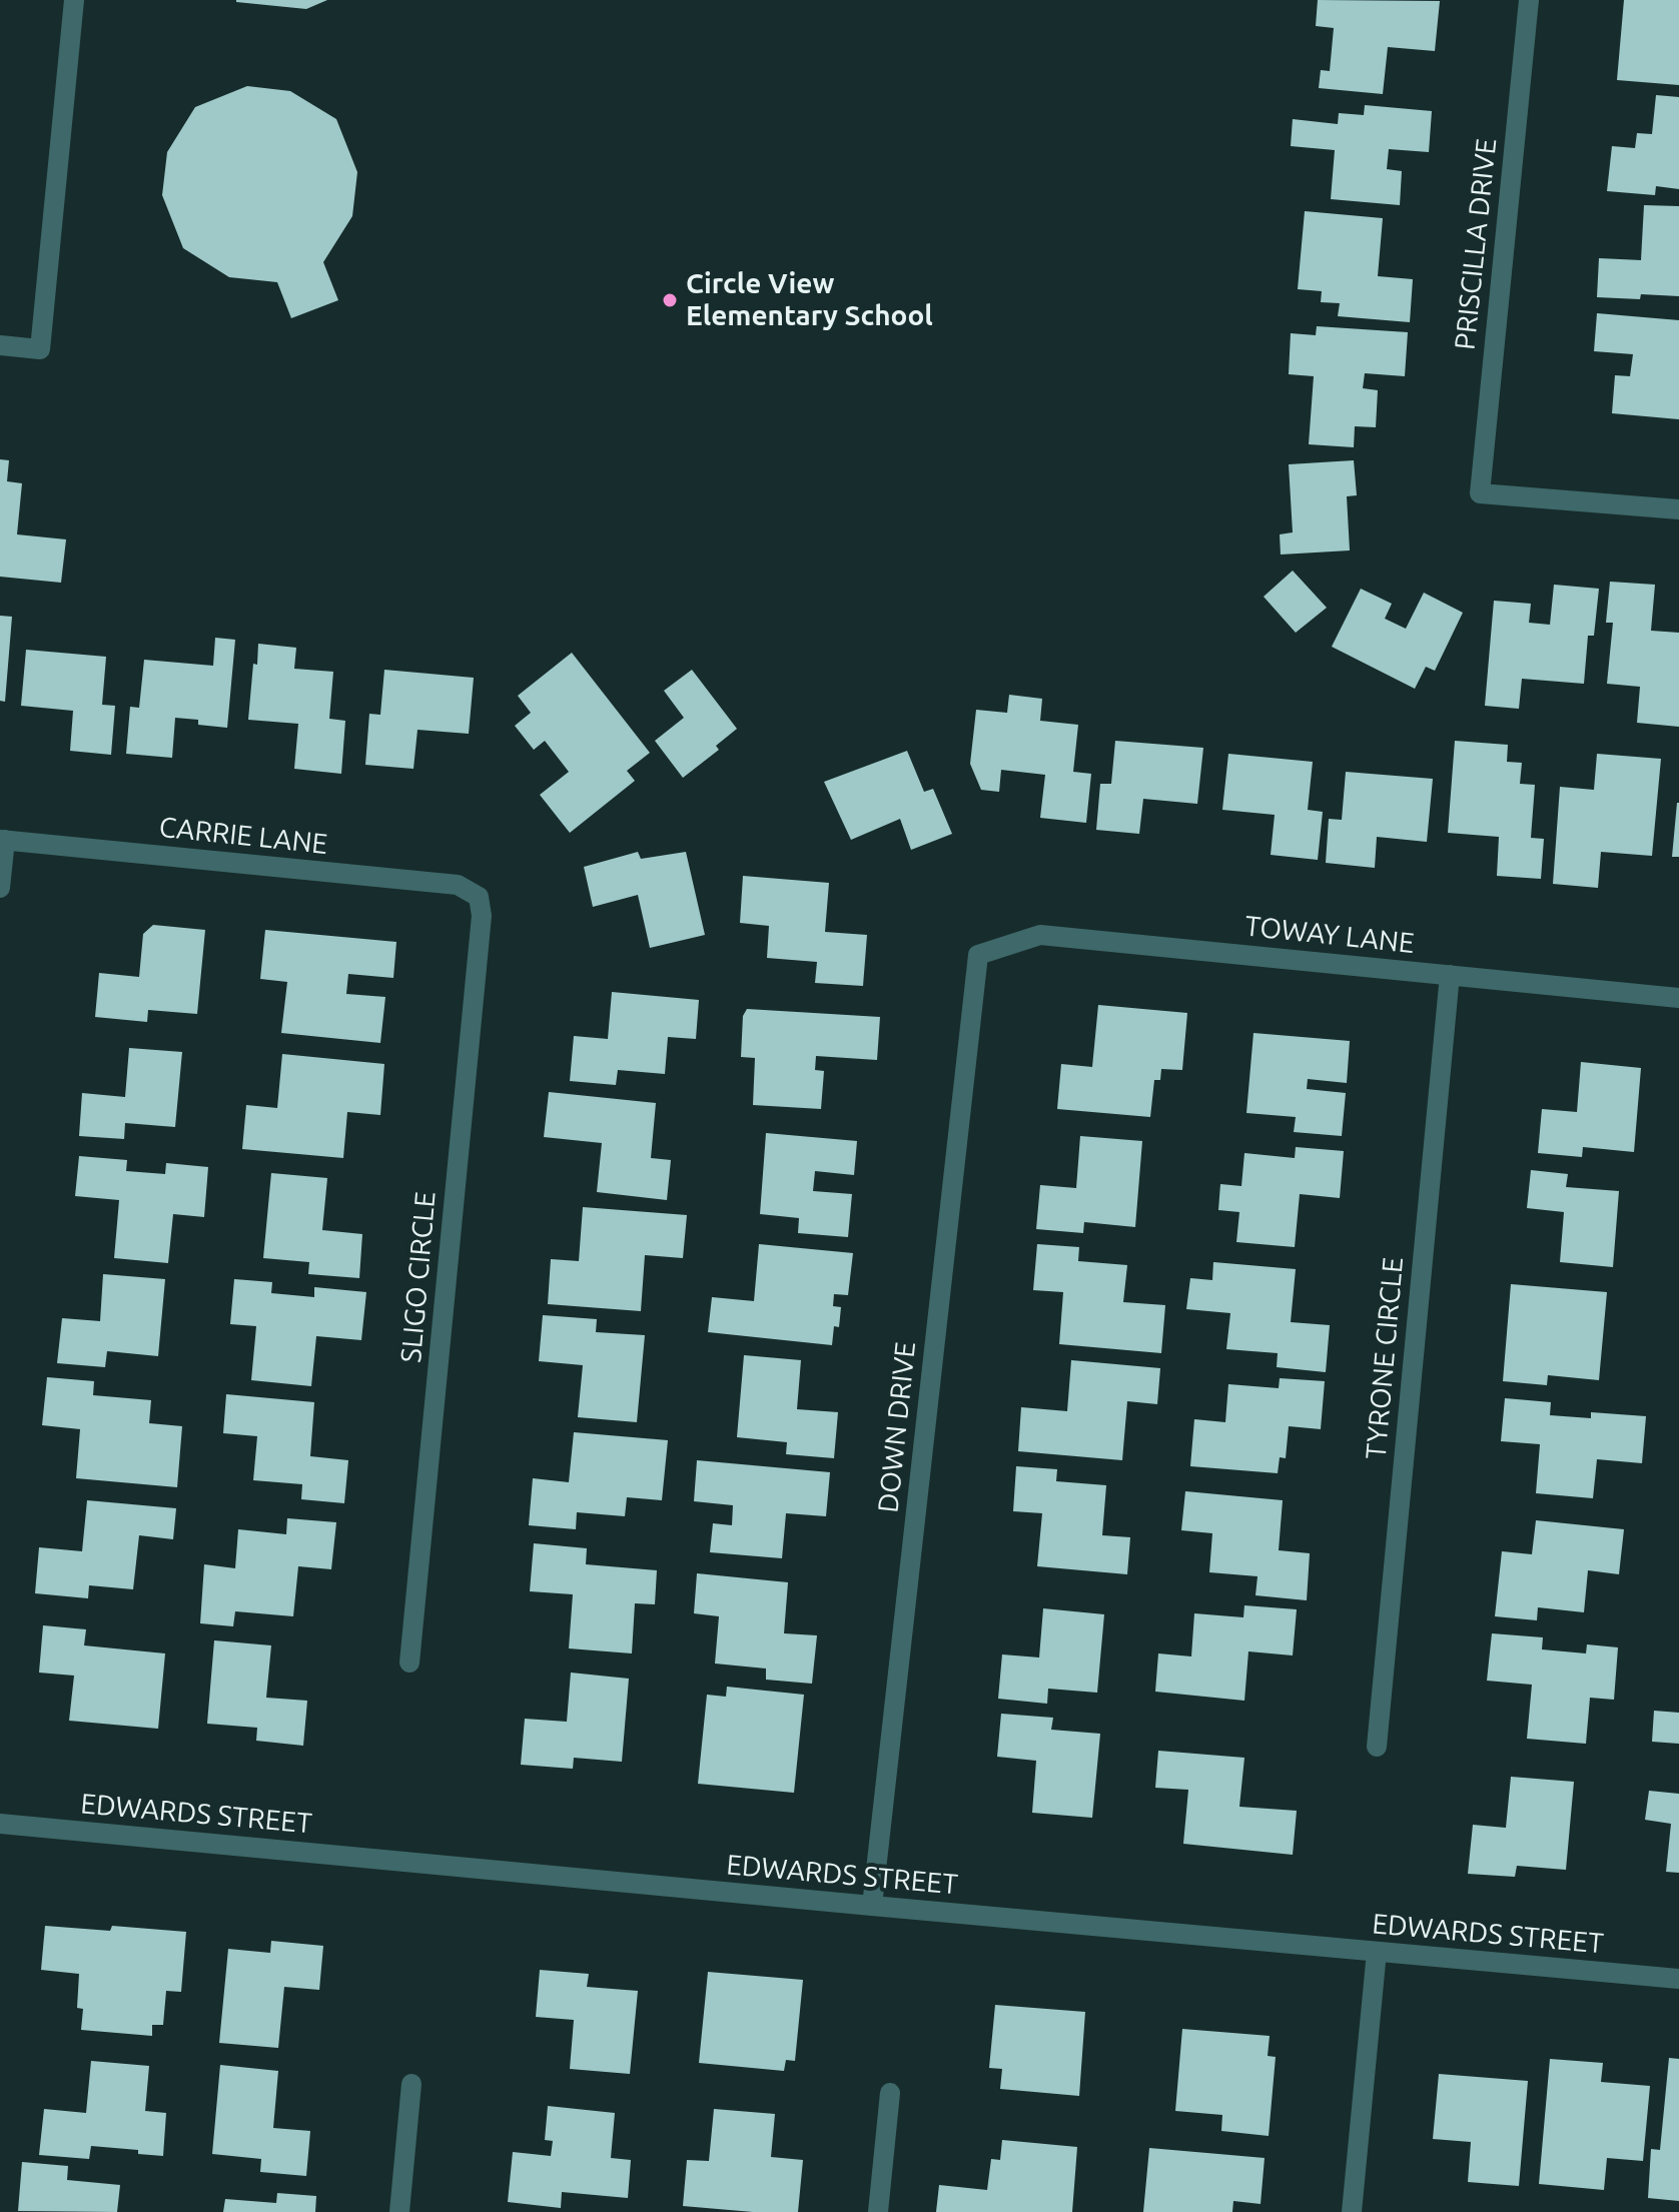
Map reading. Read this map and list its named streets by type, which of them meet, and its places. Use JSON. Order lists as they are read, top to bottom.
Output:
{
  "streets": {
    "street": [
      "PRISCILLA DRIVE",
      "CARRIE LANE",
      "TOWAY LANE",
      "SLIGO CIRCLE",
      "TYRONE CIRCLE",
      "DOWN DRIVE",
      "EDWARDS STREET"
    ]
  },
  "crossings": [
    ["CARRIE LANE", "SLIGO CIRCLE"],
    ["TOWAY LANE", "TYRONE CIRCLE"],
    ["TOWAY LANE", "DOWN DRIVE"],
    ["DOWN DRIVE", "EDWARDS STREET"]
  ],
  "places": ["Circle View Elementary School"]
}
